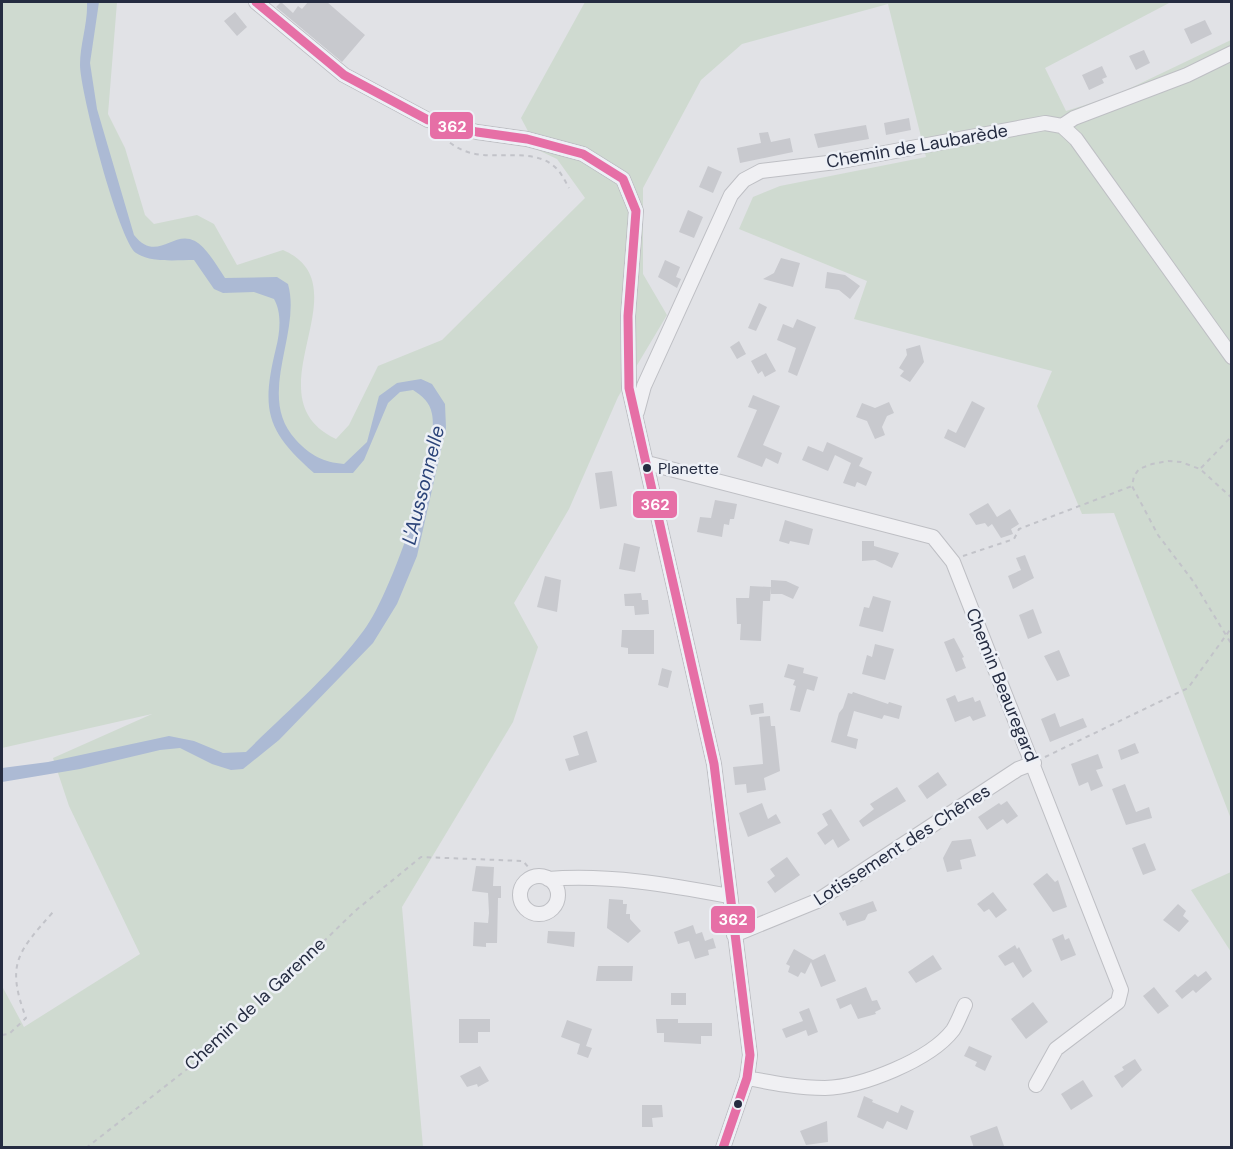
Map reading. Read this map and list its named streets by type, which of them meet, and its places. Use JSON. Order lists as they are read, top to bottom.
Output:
{
  "streets": {
    "street": ["Chemin de Laubarède", "Chemin Beauregard", "Lotissement des Chênes"],
    "path": ["Chemin de la Garenne"]
  },
  "crossings": [
    ["Chemin Beauregard", "Lotissement des Chênes"]
  ],
  "water": ["L'Aussonnelle"],
  "places": ["Planette"],
  "lines": ["transit line 362"]
}
